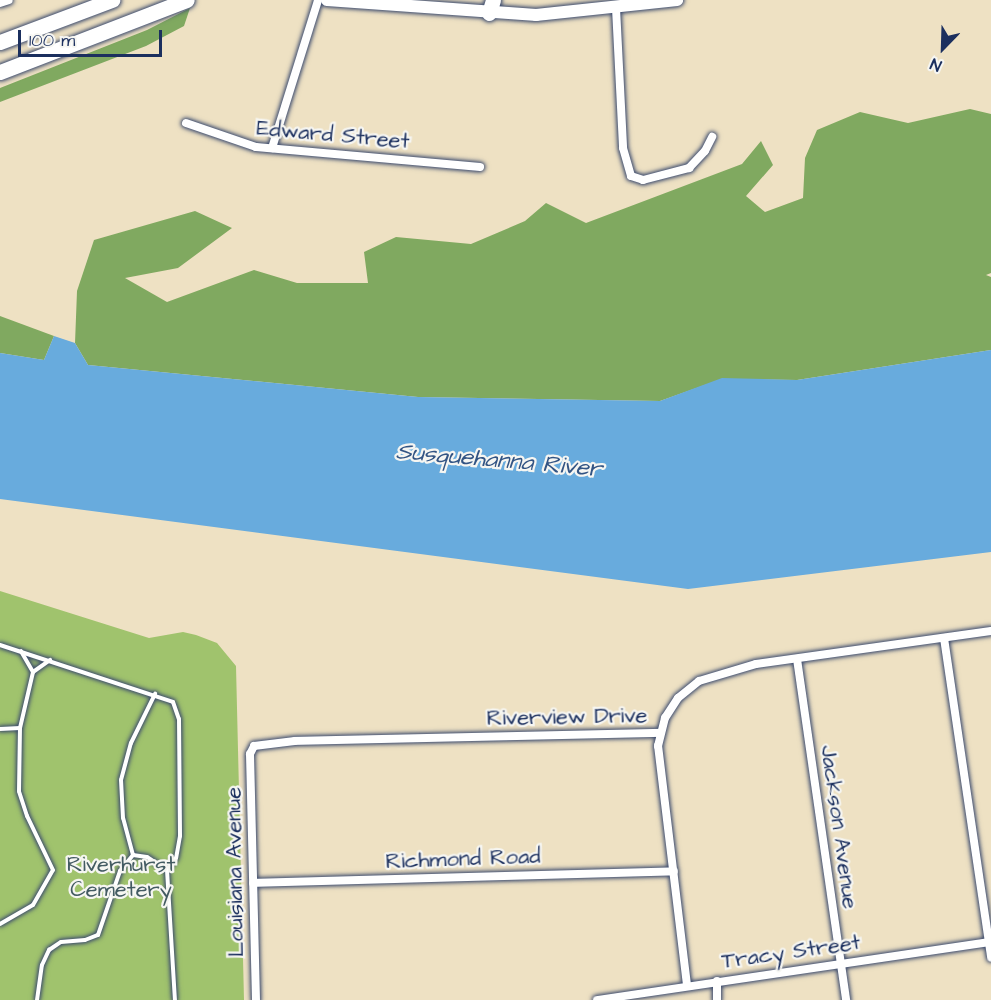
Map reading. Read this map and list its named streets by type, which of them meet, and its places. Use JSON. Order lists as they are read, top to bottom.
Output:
{
  "streets": {
    "street": [
      "Edward Street",
      "Riverview Drive",
      "Jackson Avenue",
      "Richmond Road",
      "Louisiana Avenue",
      "Tracy Street"
    ]
  },
  "crossings": [
    ["Riverview Drive", "Jackson Avenue"],
    ["Riverview Drive", "Louisiana Avenue"],
    ["Jackson Avenue", "Tracy Street"],
    ["Richmond Road", "Louisiana Avenue"]
  ],
  "water": ["Susquehanna River"],
  "parks": ["Riverhurst Cemetery"],
  "scale_bar": "100 m",
  "north": "bottom left"
}
